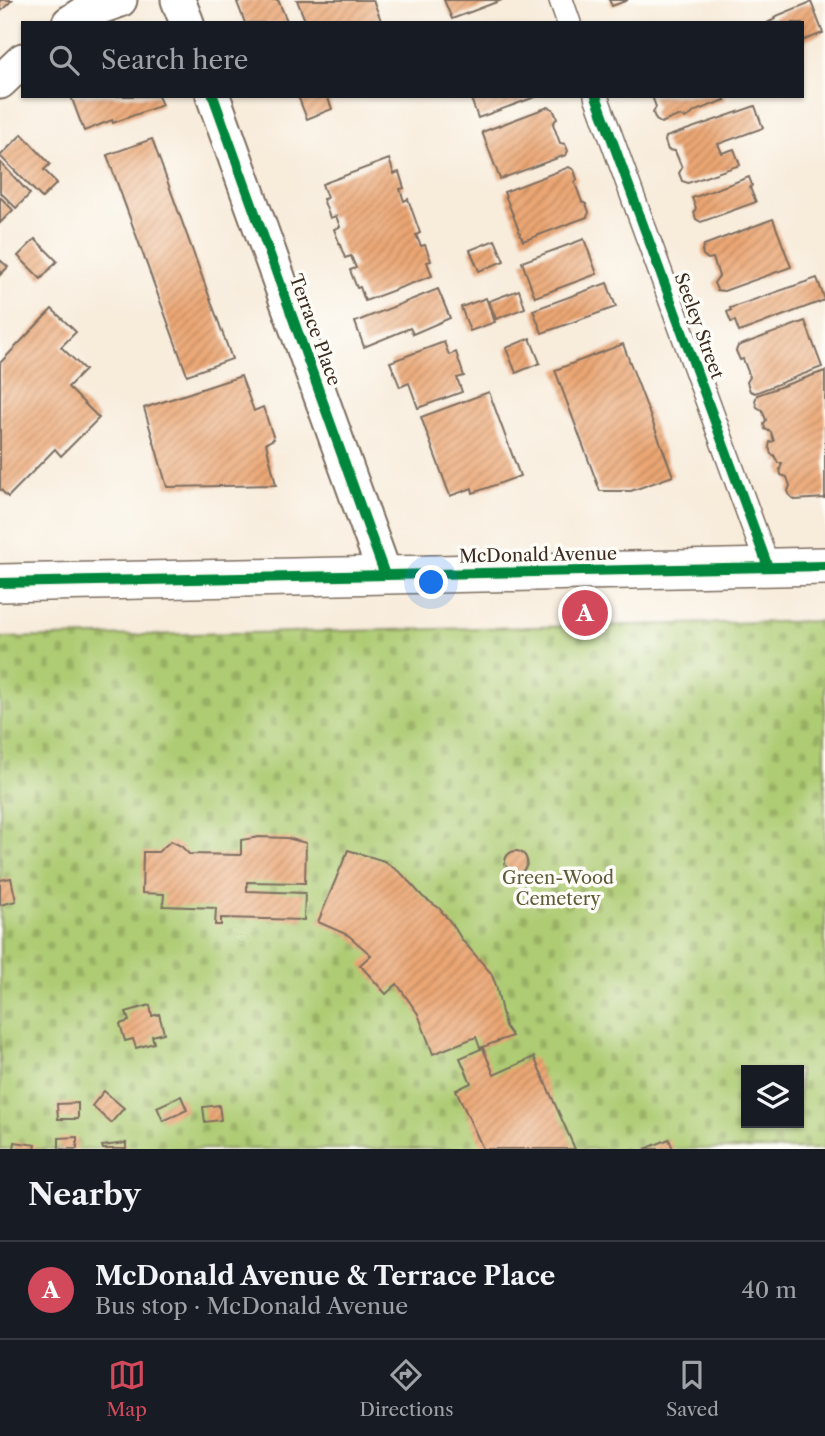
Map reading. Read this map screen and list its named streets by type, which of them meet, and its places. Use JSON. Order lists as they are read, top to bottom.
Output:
{
  "streets": {
    "main road": ["Terrace Place", "McDonald Avenue"],
    "street": ["Seeley Street"]
  },
  "crossings": [
    ["Seeley Street", "McDonald Avenue"],
    ["Terrace Place", "McDonald Avenue"]
  ],
  "parks": ["Green-Wood Cemetery"],
  "page": {
    "search": "Search here",
    "pins": "A",
    "heading": "Nearby",
    "list": [
      {
        "mark": "A",
        "name": "McDonald Avenue & Terrace Place",
        "note": "Bus stop · McDonald Avenue",
        "value": "40 m"
      }
    ],
    "nav": ["Map", "Directions", "Saved"]
  }
}
